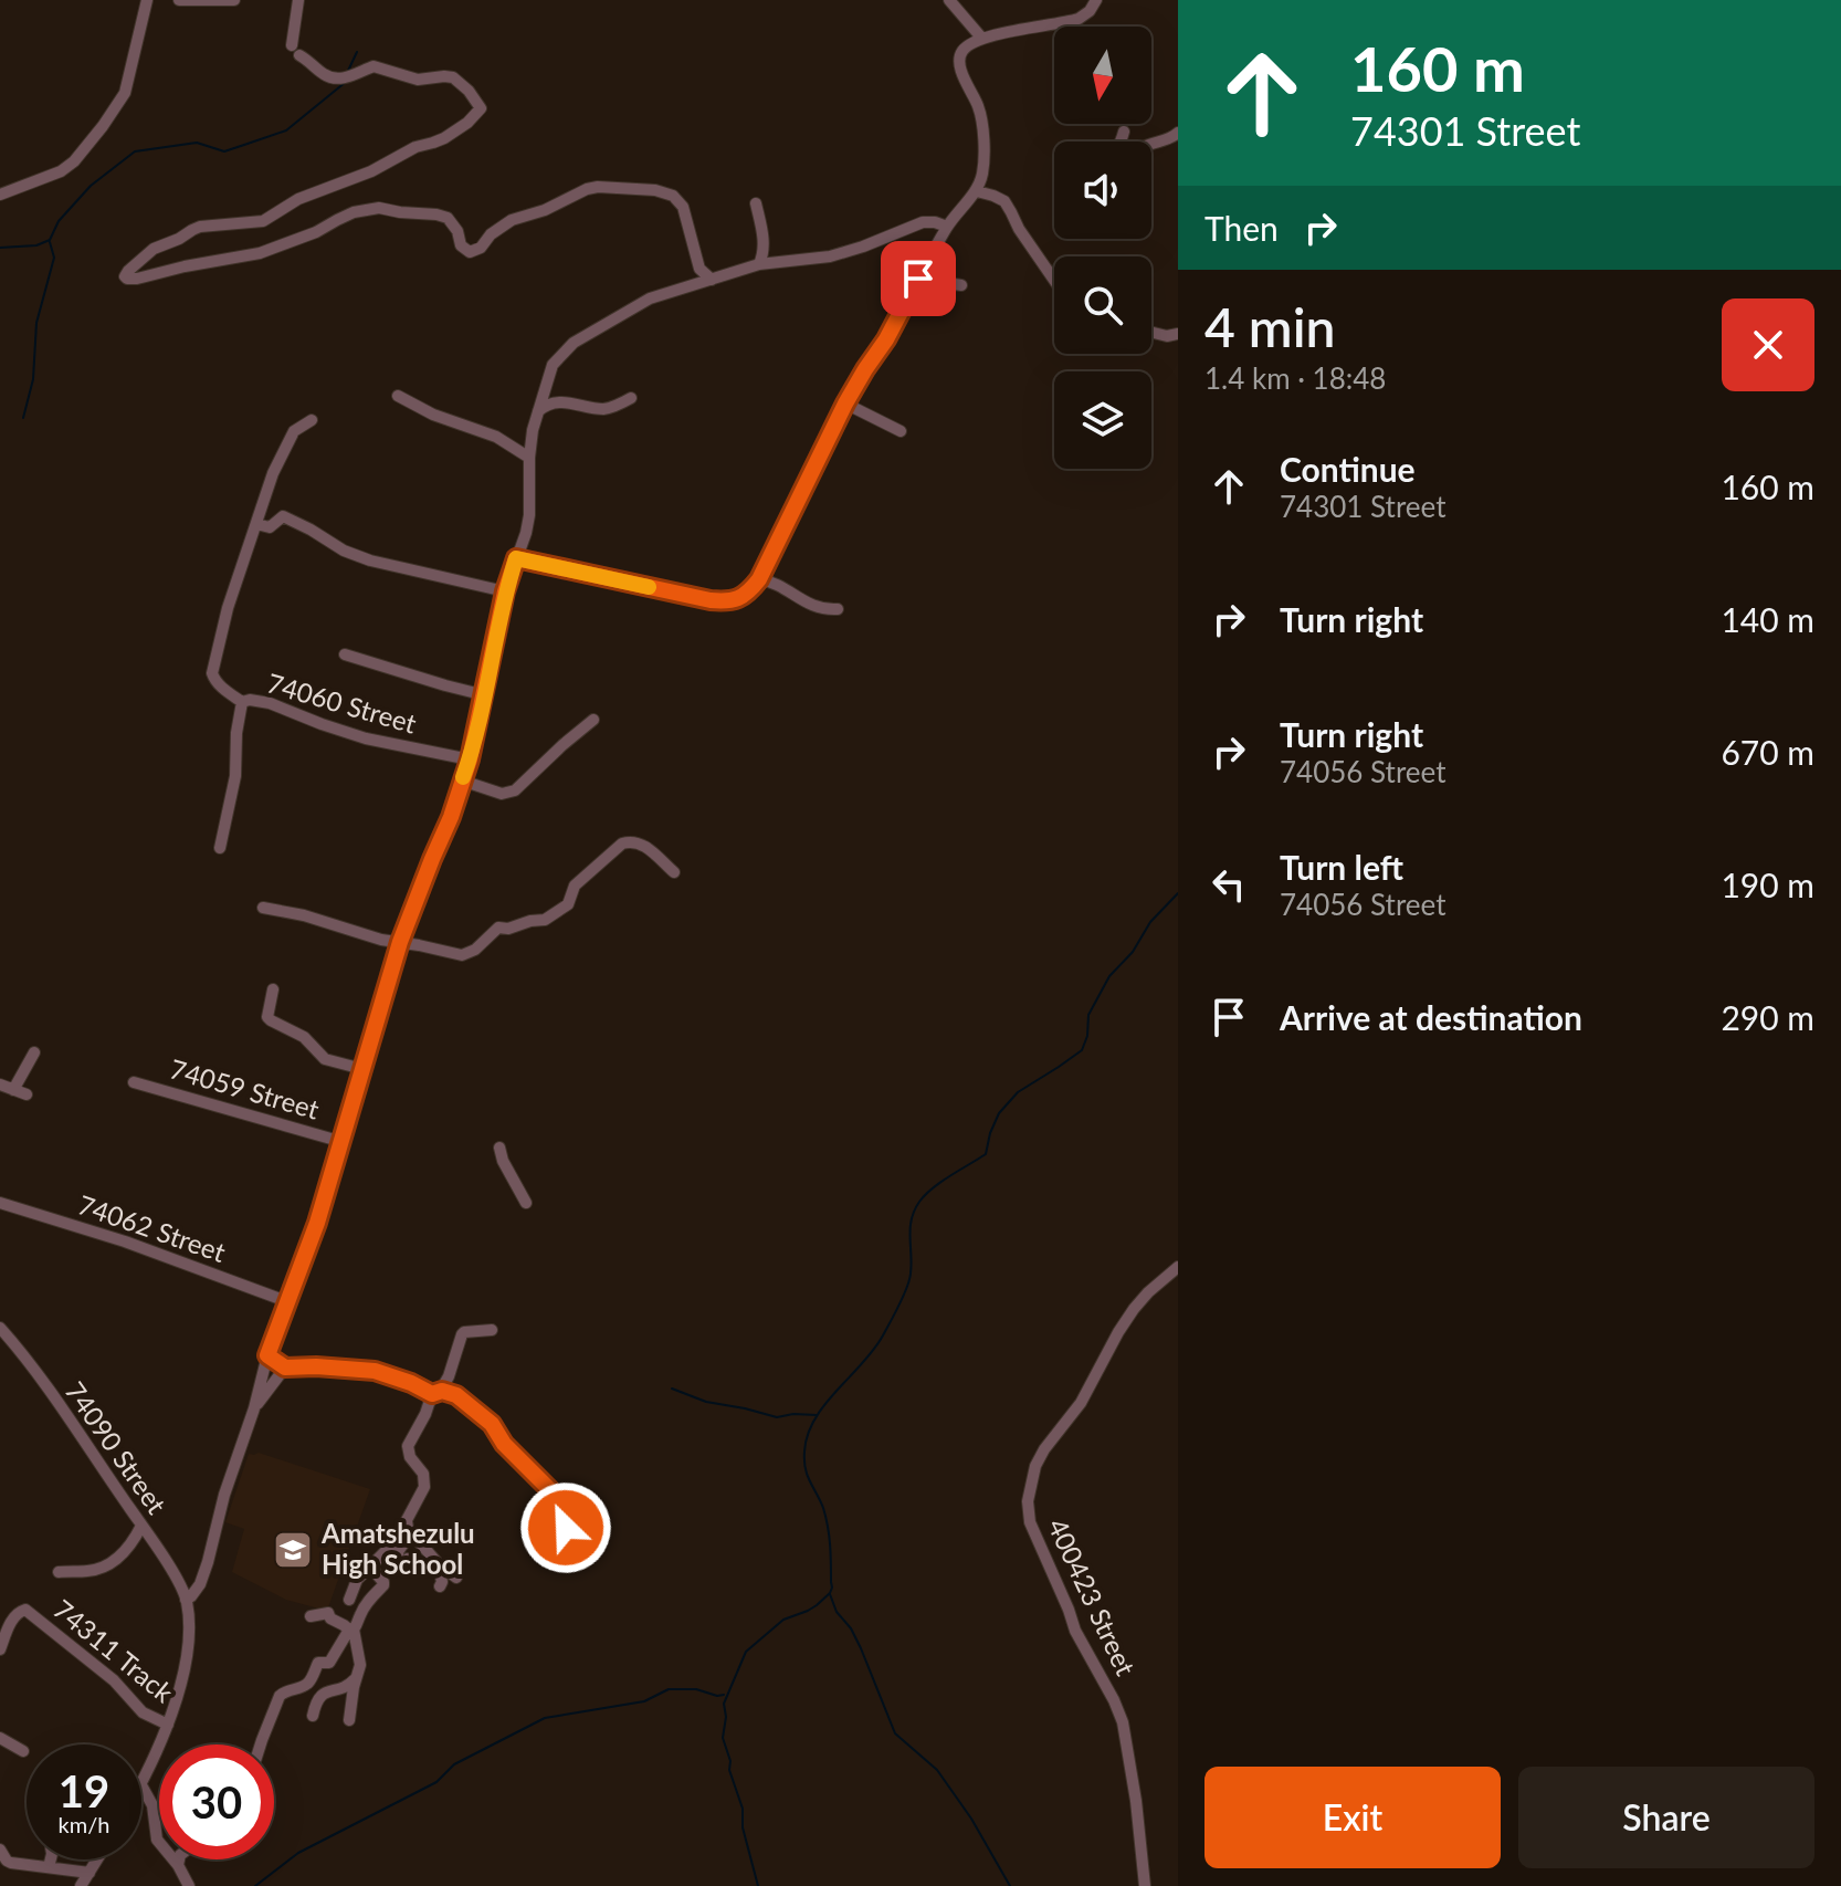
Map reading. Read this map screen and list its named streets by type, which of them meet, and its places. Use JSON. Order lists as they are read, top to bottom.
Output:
{
  "streets": {
    "street": [
      "74060 Street",
      "74059 Street",
      "74062 Street",
      "74090 Street",
      "400423 Street",
      "74311 Track"
    ]
  },
  "places": {
    "school or university": ["Amatshezulu High School"]
  },
  "north": "bottom",
  "page": {
    "turn": ["160 m", "74301 Street"],
    "then": "Then",
    "heading": ["4 min", "1.4 km · 18:48"],
    "list": [
      {
        "name": "Continue",
        "note": "74301 Street",
        "value": "160 m"
      },
      {
        "name": "Turn right",
        "value": "140 m"
      },
      {
        "name": "Turn right",
        "note": "74056 Street",
        "value": "670 m"
      },
      {
        "name": "Turn left",
        "note": "74056 Street",
        "value": "190 m"
      },
      {
        "name": "Arrive at destination",
        "value": "290 m"
      }
    ],
    "speed": "19 km/h",
    "limit": "30",
    "buttons": ["Exit", "Share"]
  }
}
